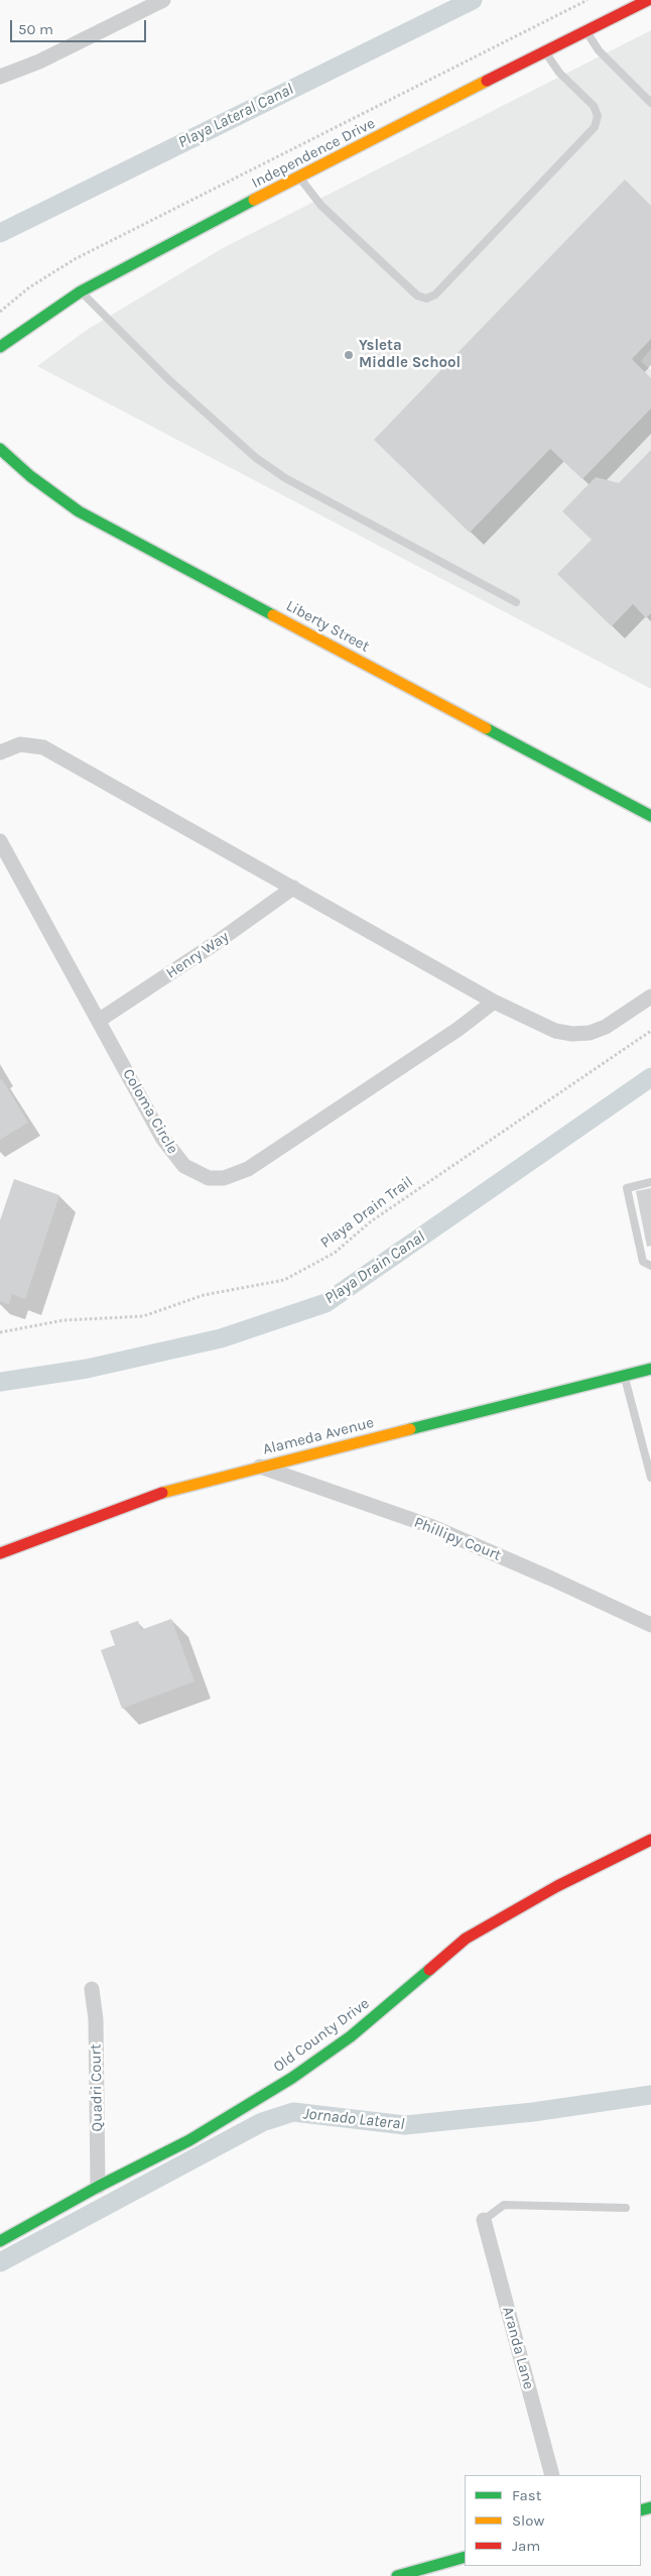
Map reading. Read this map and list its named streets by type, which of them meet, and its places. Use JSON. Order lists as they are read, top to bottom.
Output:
{
  "streets": {
    "street": [
      "Independence Drive",
      "Liberty Street",
      "Henry Way",
      "Coloma Circle",
      "Alameda Avenue",
      "Phillipy Court",
      "Old County Drive",
      "Quadri Court",
      "Aranda Lane"
    ],
    "path": ["Playa Drain Trail"]
  },
  "crossings": [
    ["Henry Way", "Coloma Circle"],
    ["Alameda Avenue", "Phillipy Court"],
    ["Old County Drive", "Quadri Court"]
  ],
  "water": ["Playa Lateral Canal", "Playa Drain Canal", "Jornado Lateral"],
  "places": ["Ysleta Middle School"],
  "legend": ["Fast", "Slow", "Jam"],
  "scale_bar": "50 m"
}
